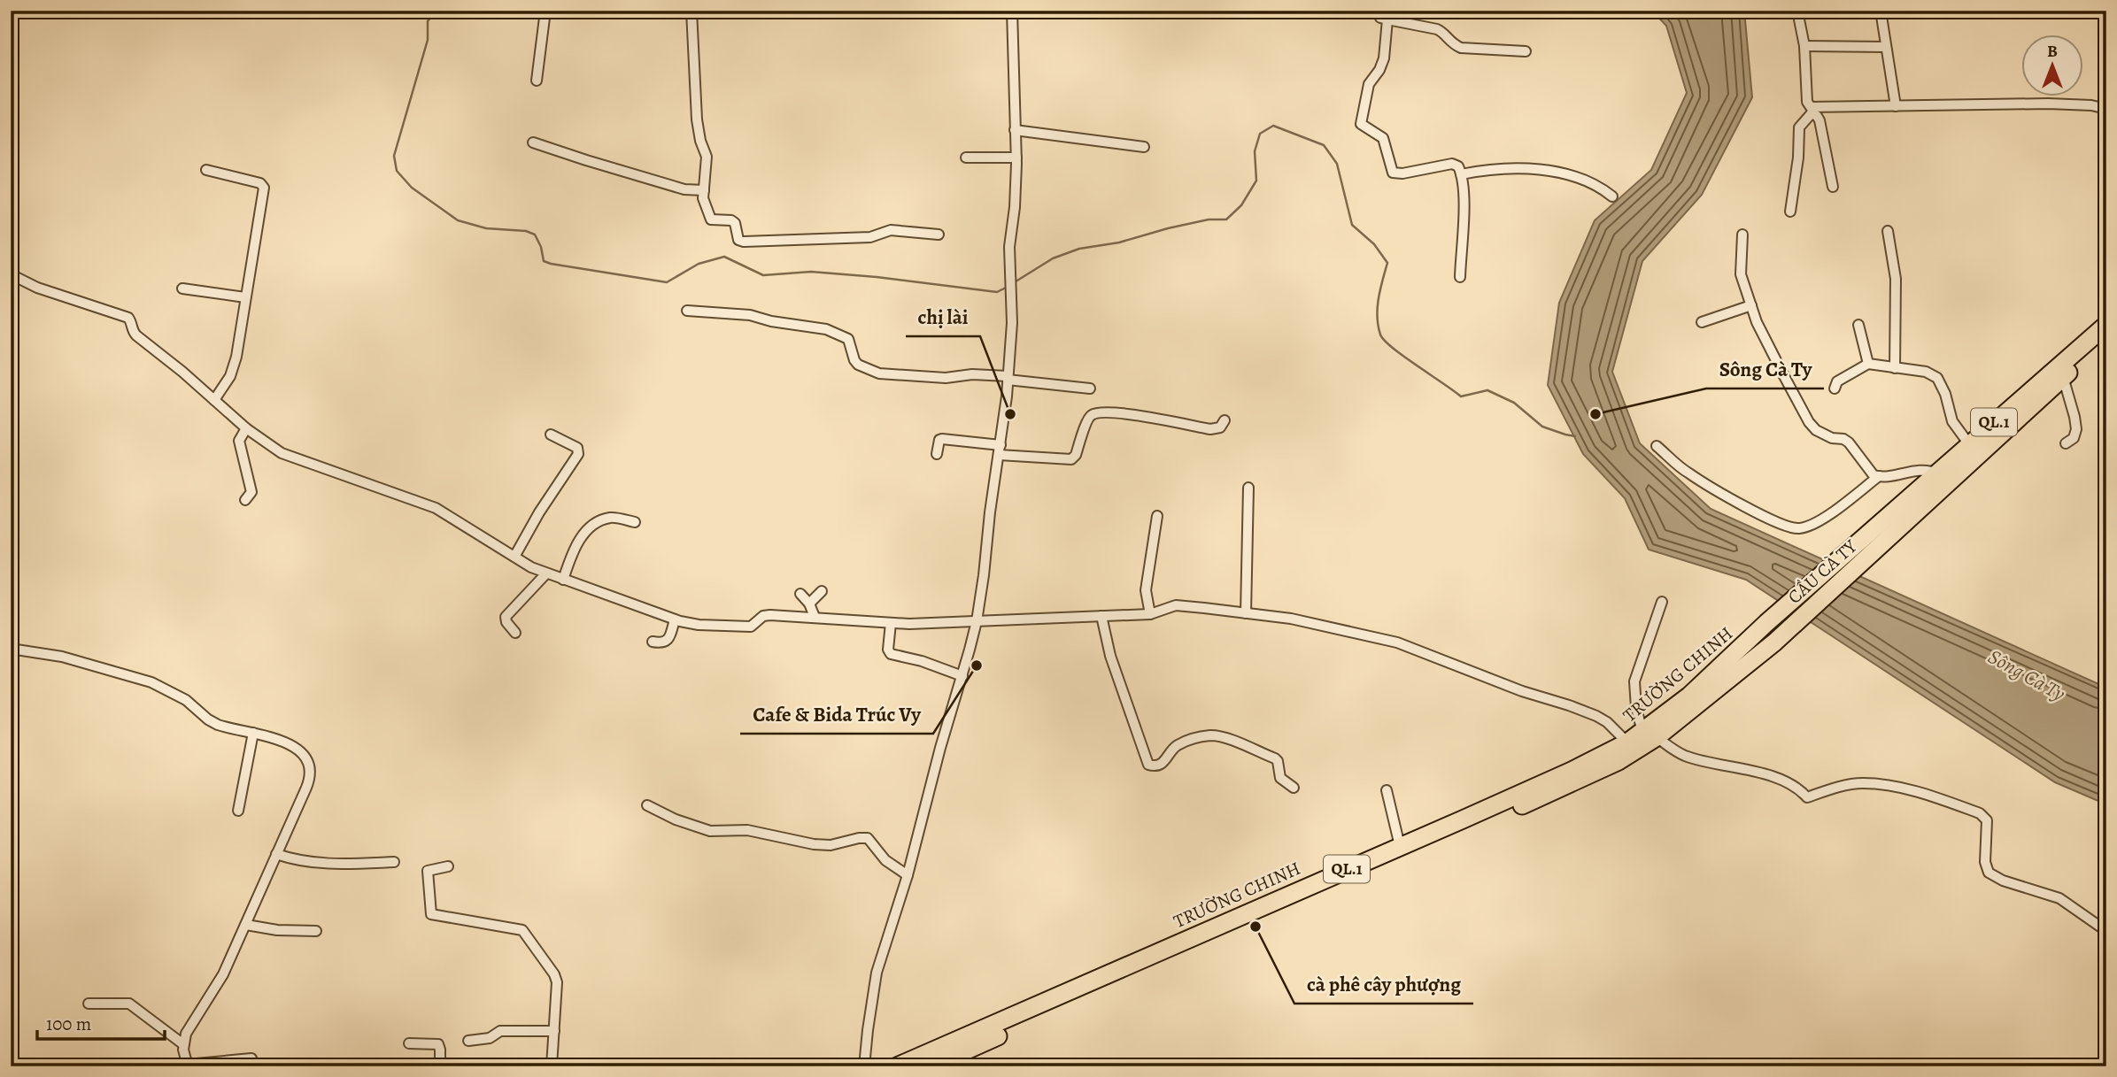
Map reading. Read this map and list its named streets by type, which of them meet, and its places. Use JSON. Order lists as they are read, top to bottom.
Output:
{
  "streets": {
    "highway": ["QL.1", "CẦU CÀ TY", "TRƯỜNG CHINH"]
  },
  "crossings": [
    ["QL.1", "CẦU CÀ TY"],
    ["CẦU CÀ TY", "TRƯỜNG CHINH"]
  ],
  "water": ["Sông Cà Ty"],
  "places": [
    "chị lài",
    "Sông Cà Ty",
    "Cafe & Bida Trúc Vy",
    "cà phê cây phượng"
  ],
  "scale_bar": "100 m",
  "north": "top"
}
